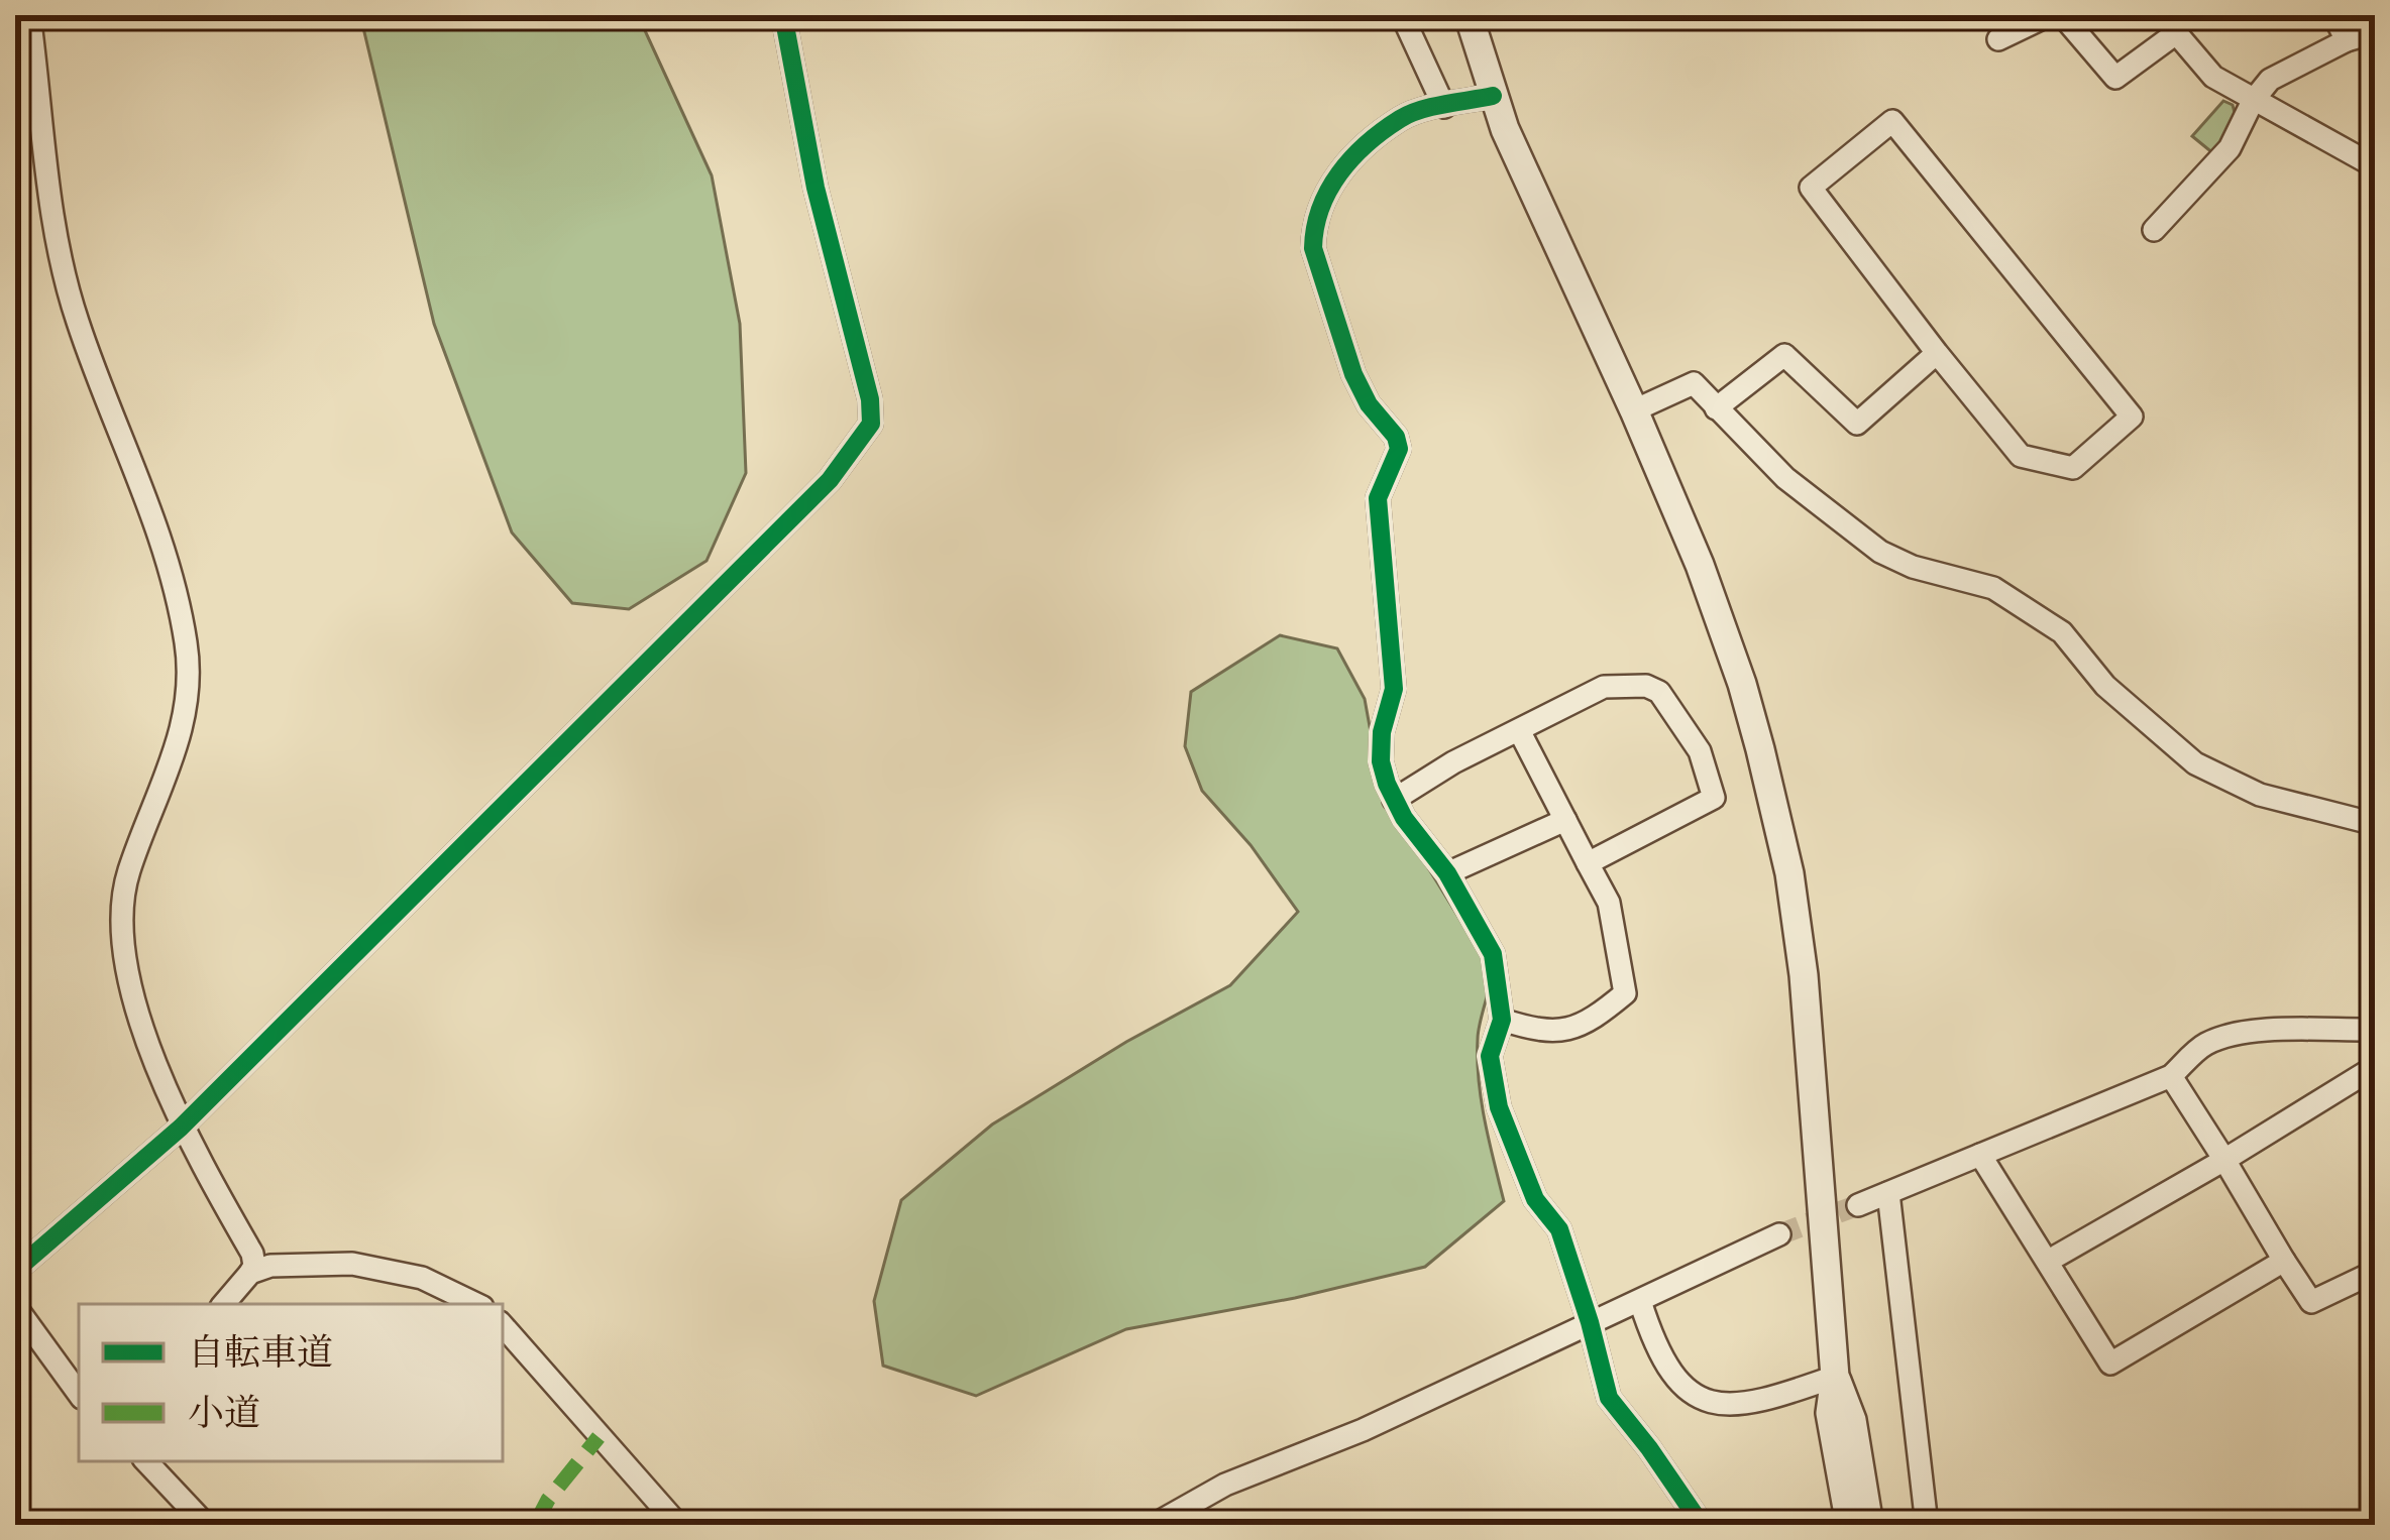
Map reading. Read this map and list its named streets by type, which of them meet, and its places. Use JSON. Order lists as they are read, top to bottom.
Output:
{
  "legend": ["自転車道", "小道"]
}
